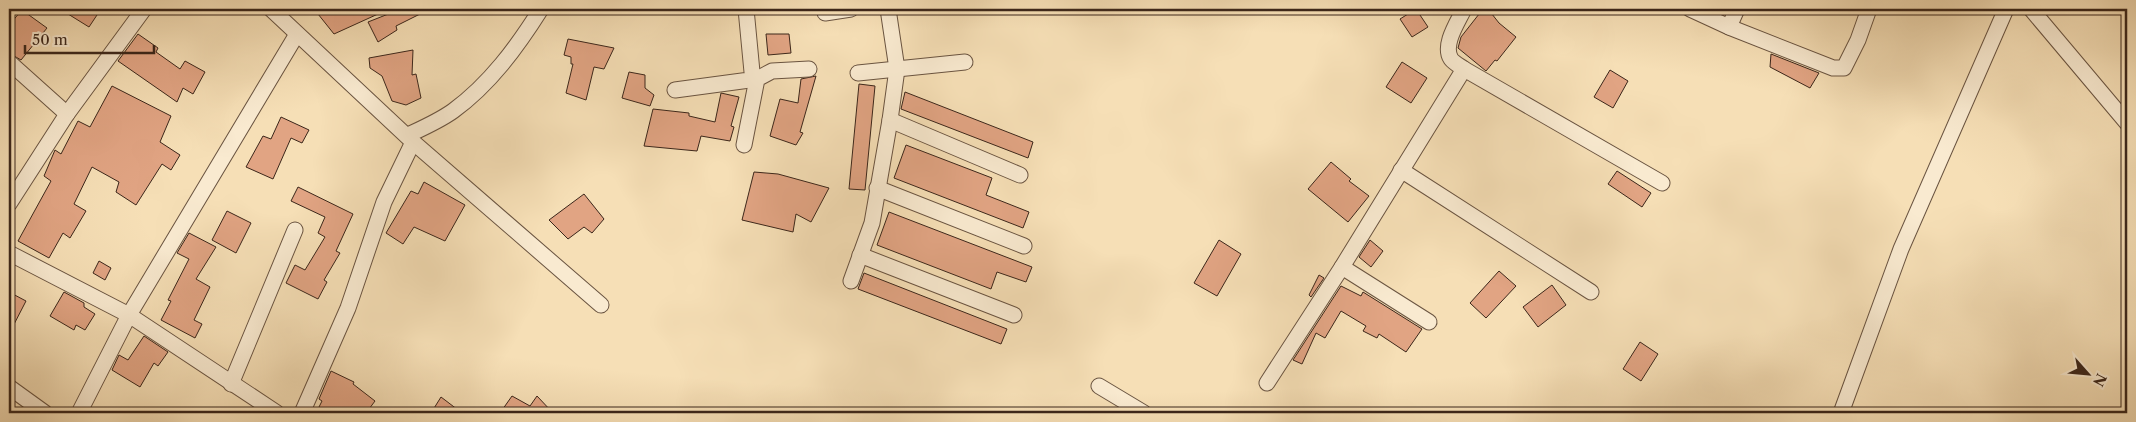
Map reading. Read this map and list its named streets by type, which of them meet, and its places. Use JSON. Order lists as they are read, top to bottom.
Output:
{
  "scale_bar": "50 m",
  "north": "bottom right"
}
